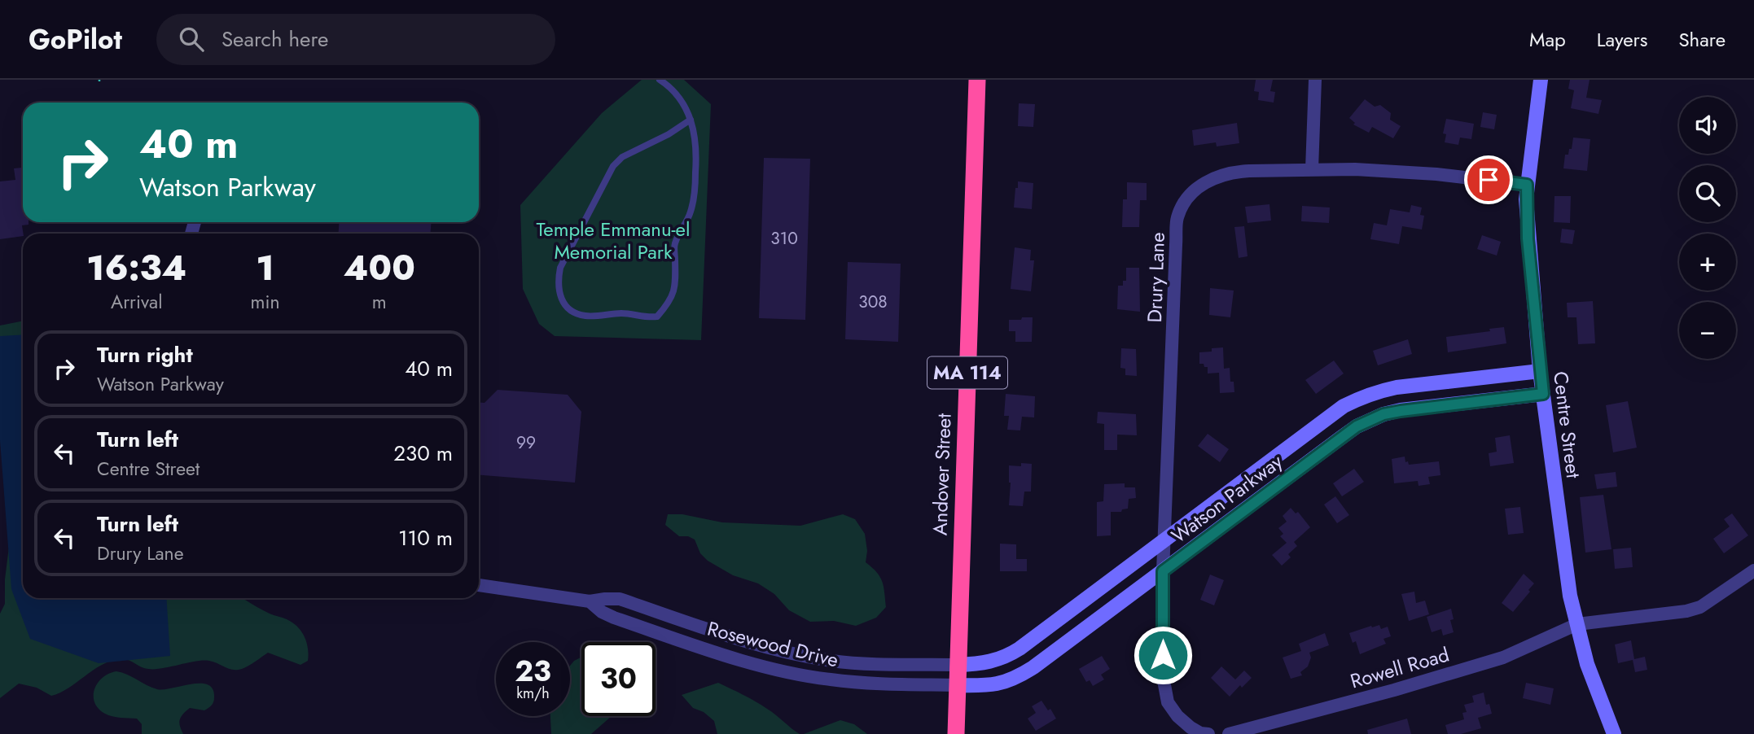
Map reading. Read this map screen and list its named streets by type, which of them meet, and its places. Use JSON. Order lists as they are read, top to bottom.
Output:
{
  "streets": {
    "highway": ["MA 114", "Andover Street"],
    "main road": ["Centre Street", "Watson Parkway"],
    "street": ["Drury Lane", "Rosewood Drive", "Rowell Road"]
  },
  "crossings": [
    ["Drury Lane", "Centre Street"],
    ["Drury Lane", "Watson Parkway"],
    ["Centre Street", "Watson Parkway"],
    ["Centre Street", "Rowell Road"],
    ["Andover Street", "Watson Parkway"],
    ["Andover Street", "Rosewood Drive"],
    ["Watson Parkway", "Rosewood Drive"]
  ],
  "parks": ["Temple Emmanu-el Memorial Park"],
  "house_numbers": ["310", "308", "99"],
  "page": {
    "header": "GoPilot",
    "search": "Search here",
    "nav": ["Map", "Layers", "Share"],
    "map_buttons": ["+", "−"],
    "turn": ["40 m", "Watson Parkway"],
    "eta": [
      "16:34",
      "Arrival",
      "1",
      "min",
      "400",
      "m"
    ],
    "list": [
      {
        "name": "Turn right",
        "note": "Watson Parkway",
        "value": "40 m"
      },
      {
        "name": "Turn left",
        "note": "Centre Street",
        "value": "230 m"
      },
      {
        "name": "Turn left",
        "note": "Drury Lane",
        "value": "110 m"
      }
    ],
    "speed": "23 km/h",
    "limit": "30"
  }
}
